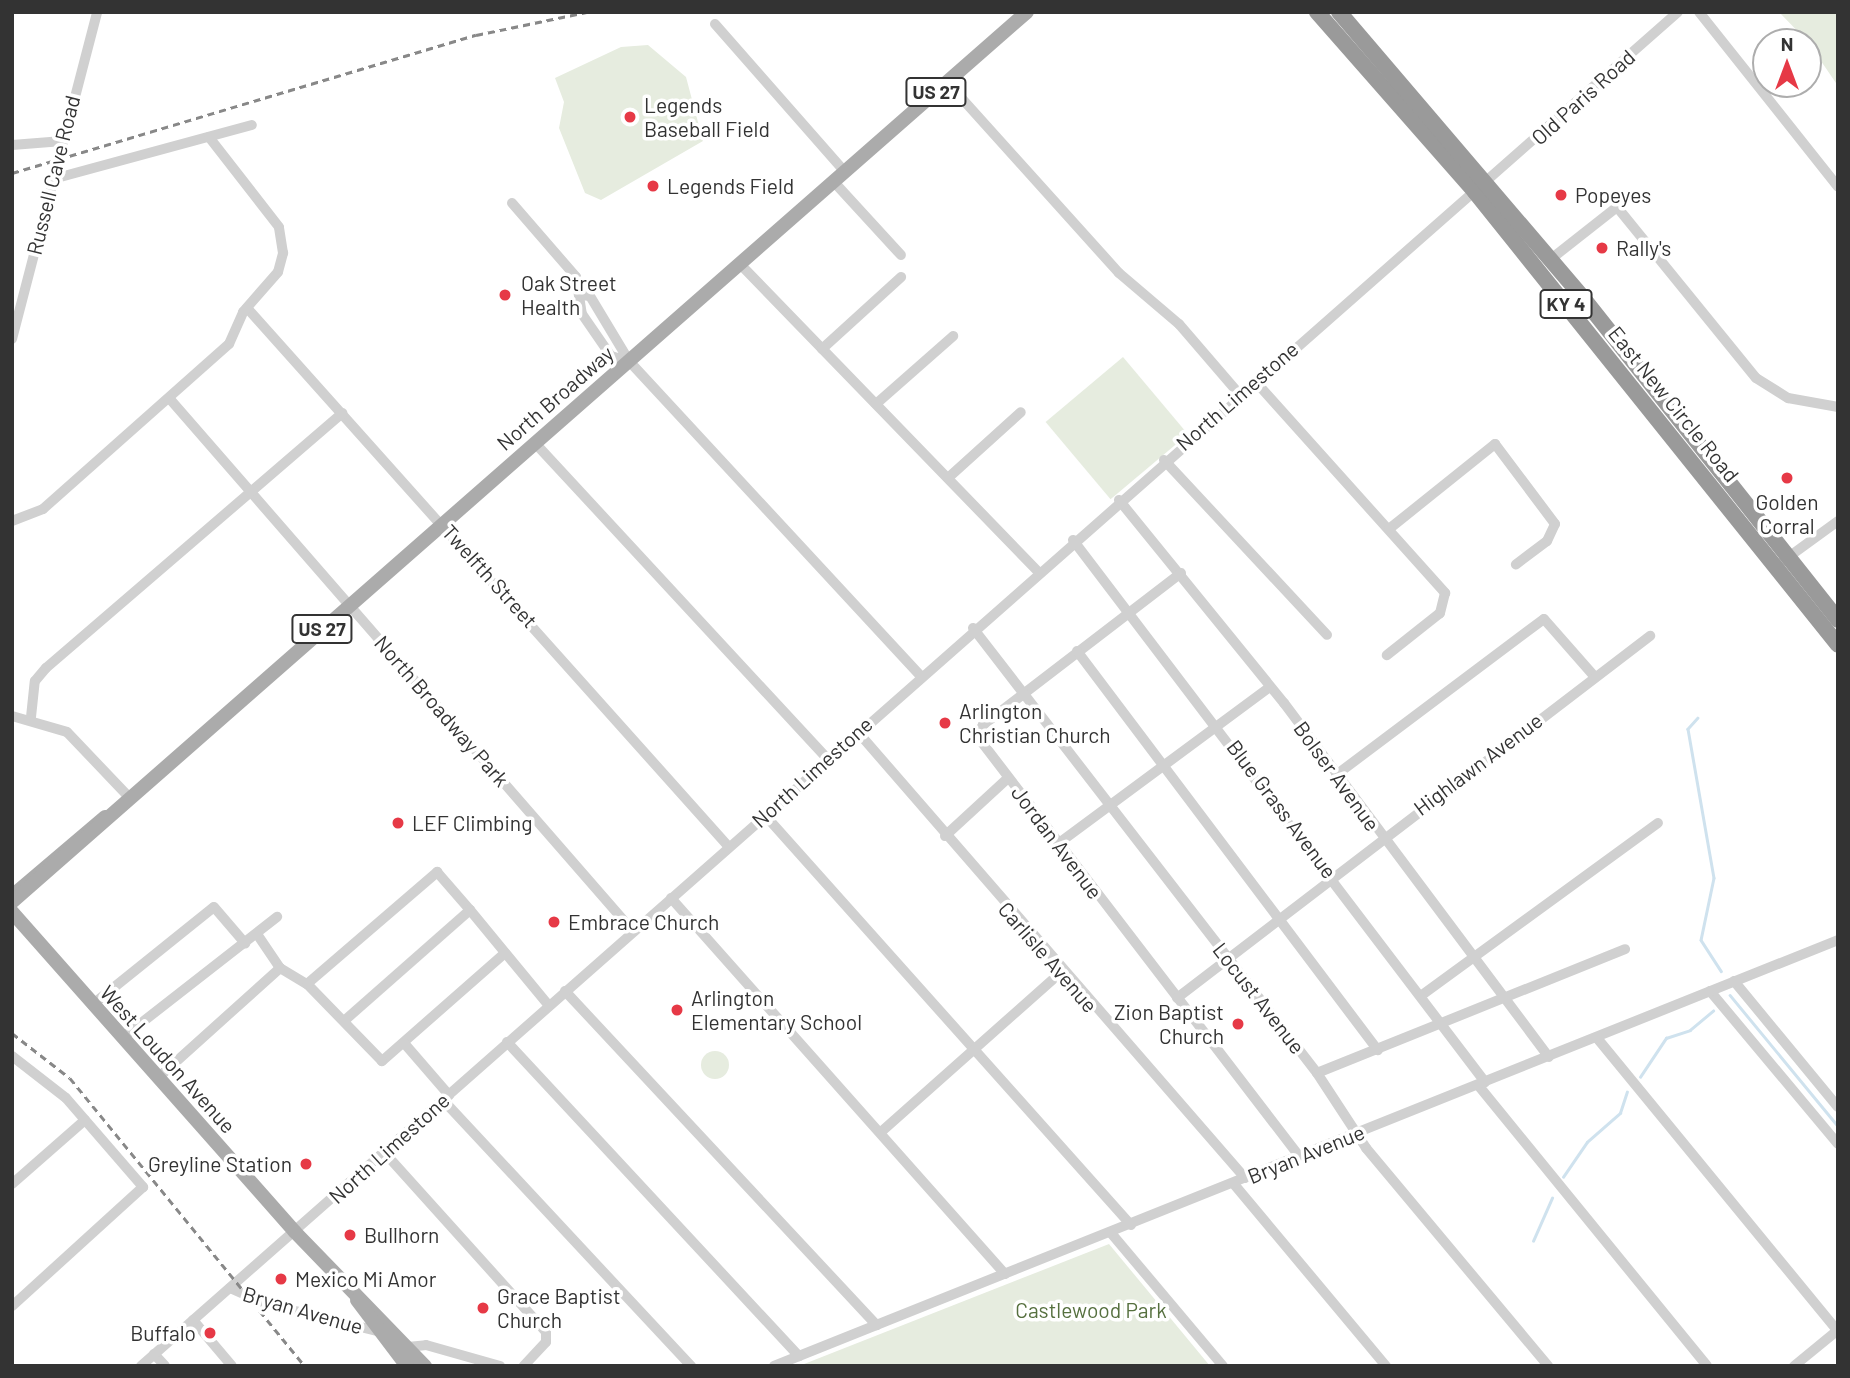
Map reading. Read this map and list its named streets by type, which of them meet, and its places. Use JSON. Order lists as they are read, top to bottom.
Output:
{
  "streets": {
    "highway": ["KY 4", "East New Circle Road"],
    "main road": ["US 27", "North Broadway", "West Loudon Avenue"],
    "street": [
      "Old Paris Road",
      "Russell Cave Road",
      "North Limestone",
      "Twelfth Street",
      "North Broadway Park",
      "Highlawn Avenue",
      "Bolser Avenue",
      "Blue Grass Avenue",
      "Jordan Avenue",
      "Carlisle Avenue",
      "Locust Avenue",
      "Bryan Avenue"
    ]
  },
  "crossings": [
    ["Old Paris Road", "KY 4"],
    ["Old Paris Road", "North Limestone"],
    ["Old Paris Road", "East New Circle Road"],
    ["KY 4", "North Limestone"],
    ["KY 4", "East New Circle Road"],
    ["North Limestone", "East New Circle Road"],
    ["North Limestone", "Twelfth Street"],
    ["North Limestone", "North Broadway Park"],
    ["North Limestone", "Bolser Avenue"],
    ["North Limestone", "Blue Grass Avenue"],
    ["North Limestone", "Carlisle Avenue"],
    ["North Limestone", "Locust Avenue"],
    ["North Limestone", "West Loudon Avenue"],
    ["North Limestone", "Bryan Avenue"],
    ["North Broadway", "Twelfth Street"],
    ["North Broadway", "North Broadway Park"],
    ["Highlawn Avenue", "Bolser Avenue"],
    ["Highlawn Avenue", "Blue Grass Avenue"],
    ["Highlawn Avenue", "Jordan Avenue"],
    ["Highlawn Avenue", "Locust Avenue"],
    ["Bolser Avenue", "Jordan Avenue"],
    ["Bolser Avenue", "Bryan Avenue"],
    ["Blue Grass Avenue", "Jordan Avenue"],
    ["Blue Grass Avenue", "Bryan Avenue"],
    ["Jordan Avenue", "Locust Avenue"],
    ["Jordan Avenue", "Bryan Avenue"],
    ["Carlisle Avenue", "Bryan Avenue"],
    ["Locust Avenue", "Bryan Avenue"]
  ],
  "parks": ["Castlewood Park"],
  "places": [
    "Legends Baseball Field",
    "Legends Field",
    "Popeyes",
    "Rally's",
    "Oak Street Health",
    "Golden Corral",
    "Arlington Christian Church",
    "LEF Climbing",
    "Embrace Church",
    "Arlington Elementary School",
    "Zion Baptist Church",
    "Greyline Station",
    "Bullhorn",
    "Mexico Mi Amor",
    "Grace Baptist Church",
    "Buffalo"
  ],
  "north": "top"
}
